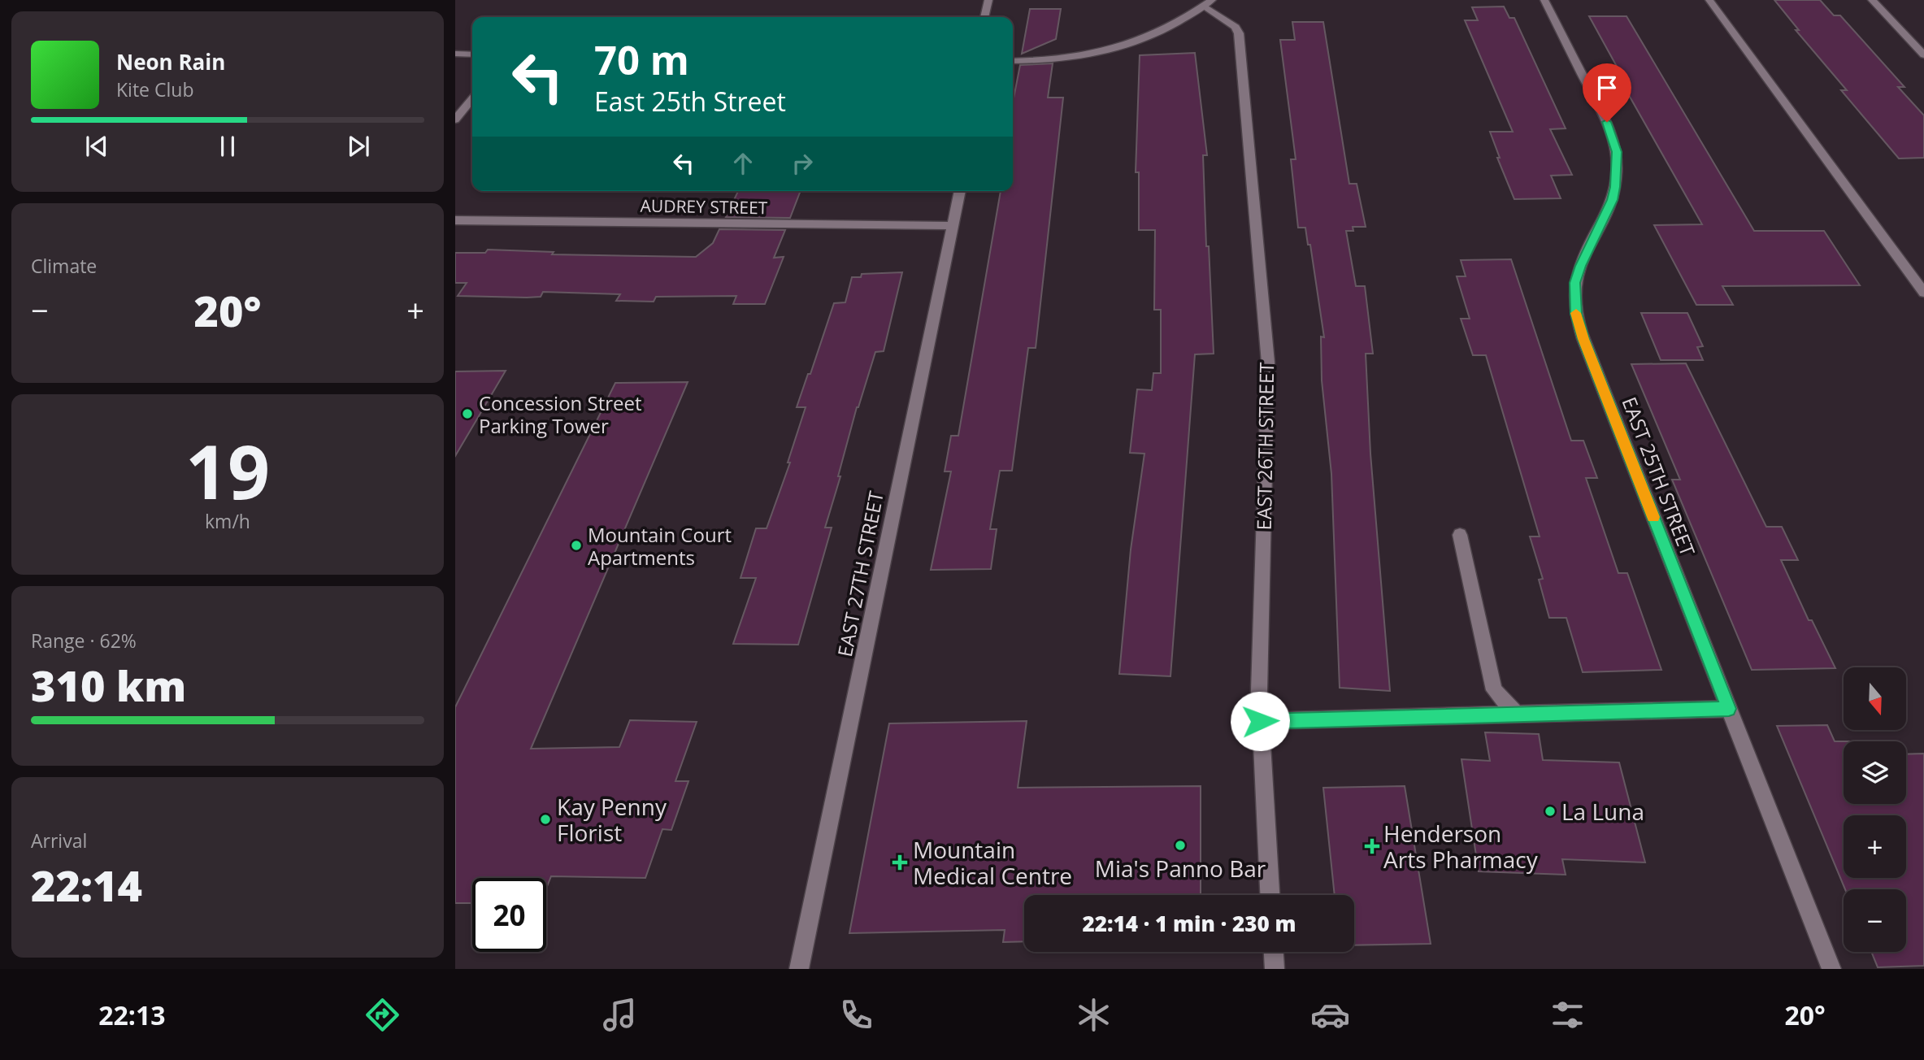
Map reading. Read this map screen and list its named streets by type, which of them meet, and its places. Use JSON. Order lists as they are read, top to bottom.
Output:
{
  "streets": {
    "street": [
      "AUDREY STREET",
      "EAST 26TH STREET",
      "EAST 25TH STREET",
      "EAST 27TH STREET"
    ]
  },
  "crossings": [
    ["AUDREY STREET", "EAST 27TH STREET"]
  ],
  "places": {
    "other": [
      "Concession Street Parking Tower",
      "Mountain Court Apartments",
      "La Luna",
      "Kay Penny Florist",
      "Mia's Panno Bar"
    ],
    "health": ["Henderson Arts Pharmacy", "Mountain Medical Centre"]
  },
  "north": "bottom",
  "page": {
    "turn": ["70 m", "East 25th Street"],
    "song": ["Neon Rain", "Kite Club"],
    "tile": [
      "Climate",
      ["19", "km/h"],
      ["Range · 62%", "310 km"],
      ["Arrival", "22:14"]
    ],
    "heat": ["−", "20°", "+"],
    "map_buttons": ["+", "−"],
    "limit": "20",
    "trip": "22:14 · 1 min · 230 m",
    "tabs": ["22:13", "20°"]
  }
}
